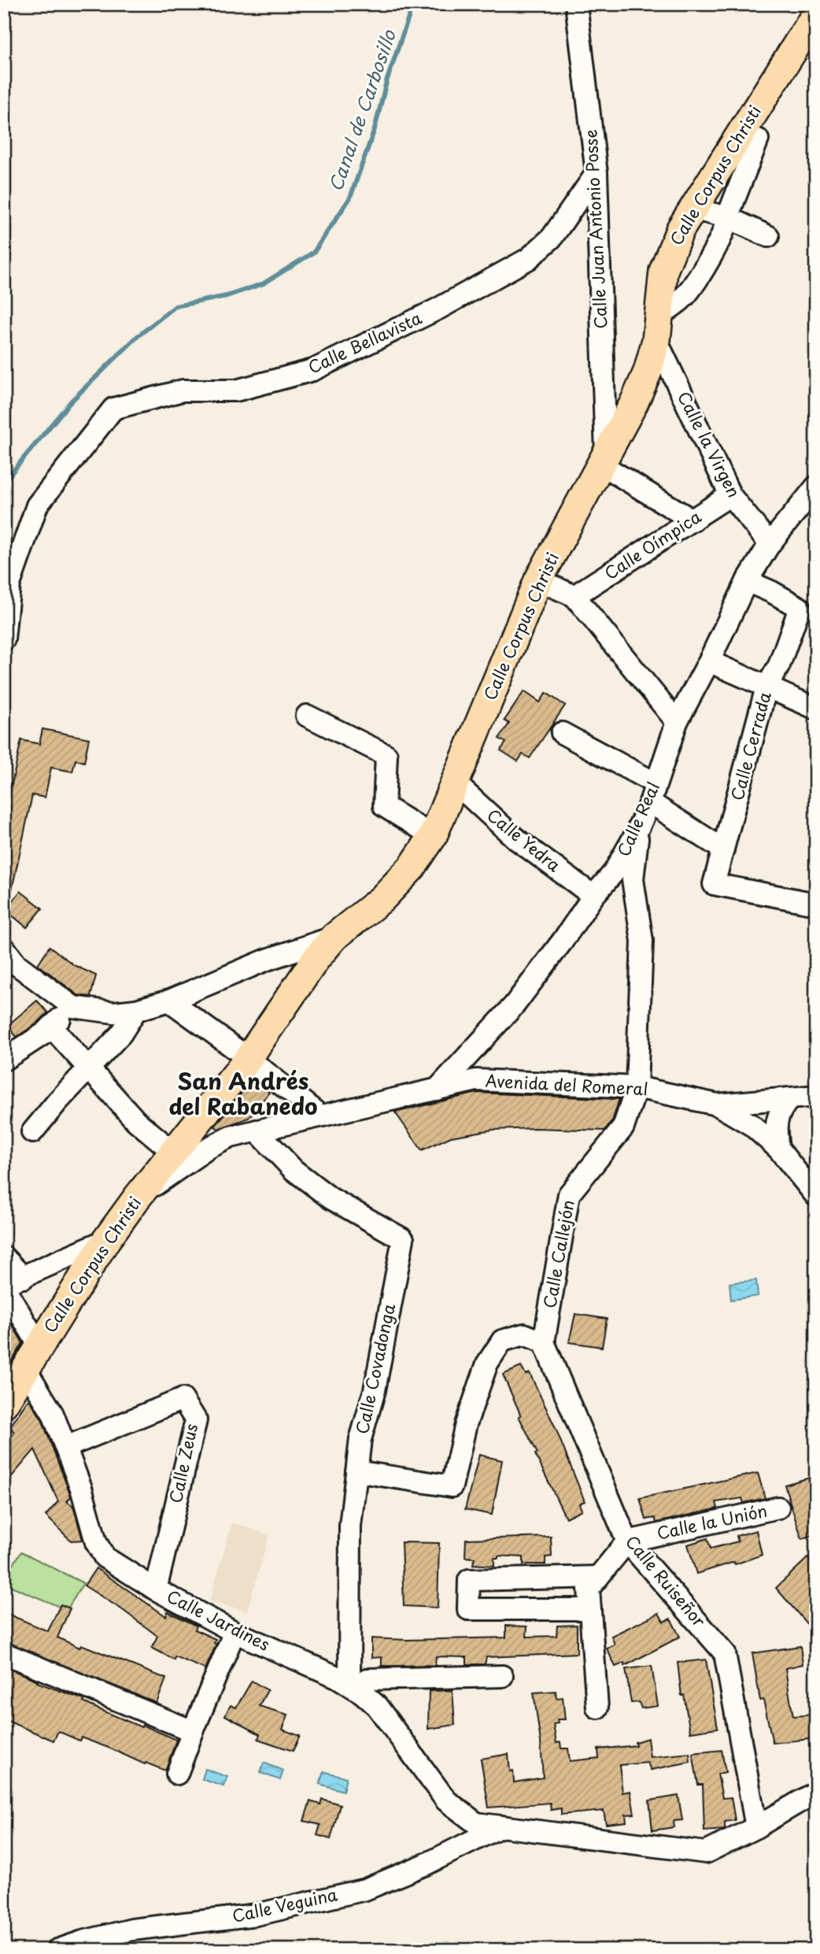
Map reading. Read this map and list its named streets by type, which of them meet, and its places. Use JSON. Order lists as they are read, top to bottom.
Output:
{
  "streets": {
    "main road": ["Calle Corpus Christi"],
    "street": [
      "Calle Juan Antonio Posse",
      "Calle Bellavista",
      "Calle la Virgen",
      "Calle Oímpica",
      "Calle Cerrada",
      "Calle Real",
      "Calle Yedra",
      "Avenida del Romeral",
      "Calle Callejón",
      "Calle Covadonga",
      "Calle Zeus",
      "Calle la Unión",
      "Calle Ruiseñor",
      "Calle Jardines",
      "Calle Veguina"
    ]
  },
  "crossings": [
    ["Calle Corpus Christi", "Calle Juan Antonio Posse"],
    ["Calle Corpus Christi", "Calle la Virgen"],
    ["Calle Corpus Christi", "Calle Yedra"],
    ["Calle Corpus Christi", "Avenida del Romeral"],
    ["Calle Corpus Christi", "Calle Jardines"],
    ["Calle Juan Antonio Posse", "Calle Bellavista"],
    ["Calle la Virgen", "Calle Oímpica"],
    ["Calle la Virgen", "Calle Real"],
    ["Calle Cerrada", "Calle Real"],
    ["Calle Real", "Calle Yedra"],
    ["Calle Real", "Avenida del Romeral"],
    ["Calle Real", "Calle Callejón"],
    ["Avenida del Romeral", "Calle Callejón"],
    ["Avenida del Romeral", "Calle Covadonga"],
    ["Calle Callejón", "Calle Ruiseñor"],
    ["Calle Covadonga", "Calle Jardines"],
    ["Calle Zeus", "Calle Jardines"],
    ["Calle la Unión", "Calle Ruiseñor"],
    ["Calle Jardines", "Calle Veguina"]
  ],
  "districts": ["San Andrés del Rabanedo"],
  "water": ["Canal de Carbosillo"]
}
